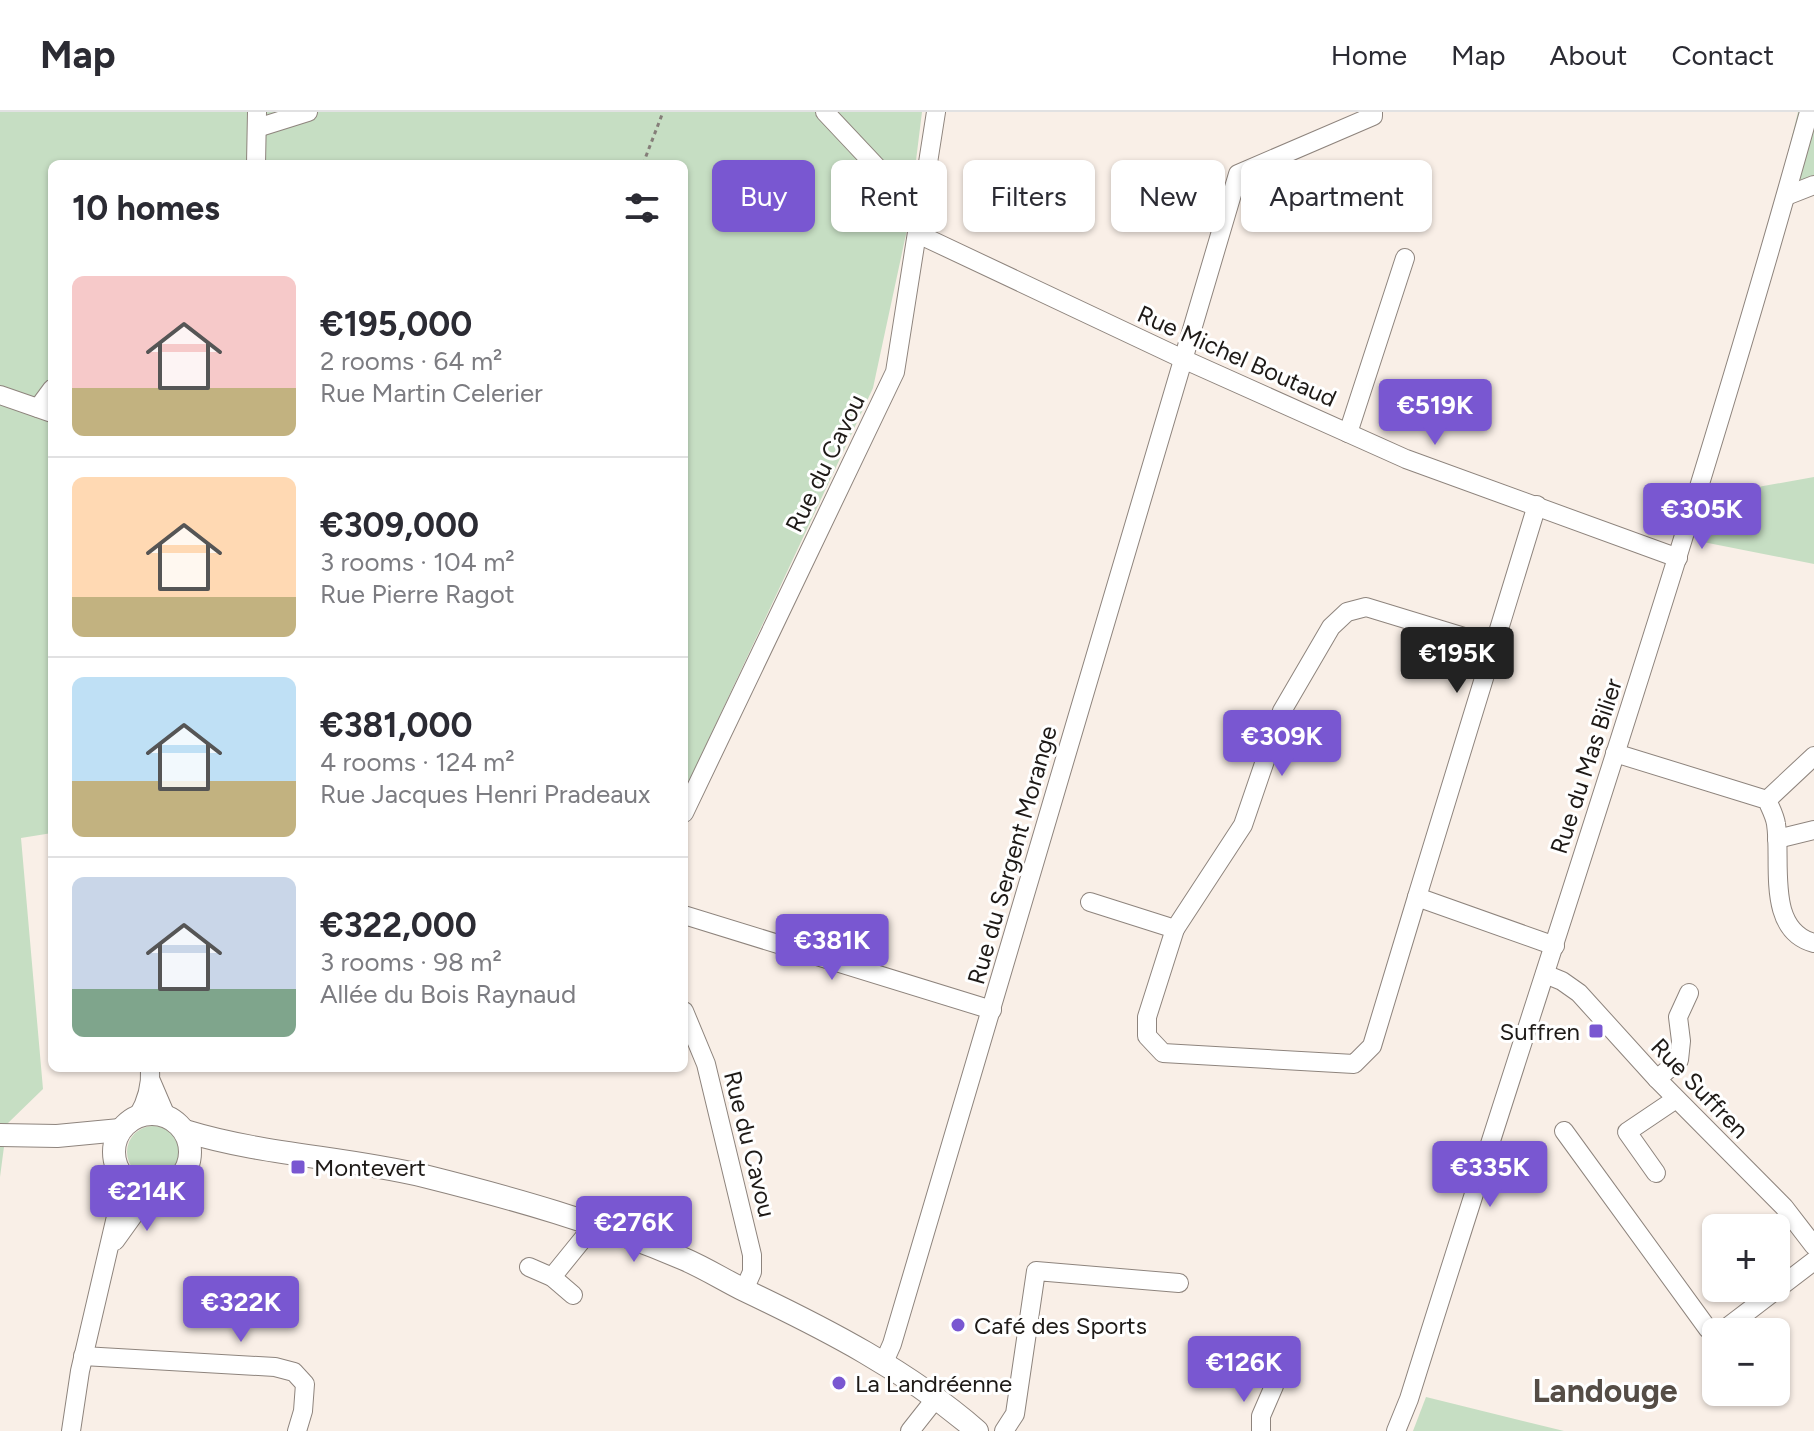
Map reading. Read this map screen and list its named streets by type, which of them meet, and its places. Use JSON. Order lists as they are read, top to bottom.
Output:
{
  "streets": {
    "street": [
      "Rue Michel Boutaud",
      "Rue du Cavou",
      "Rue du Mas Bilier",
      "Rue du Sergent Morange",
      "Rue Suffren"
    ]
  },
  "crossings": [
    ["Rue Michel Boutaud", "Rue du Cavou"],
    ["Rue Michel Boutaud", "Rue du Mas Bilier"],
    ["Rue Michel Boutaud", "Rue du Sergent Morange"],
    ["Rue du Mas Bilier", "Rue Suffren"]
  ],
  "districts": ["Landouge"],
  "places": {
    "transit": ["Suffren", "Montevert"],
    "other": ["Café des Sports", "La Landréenne"]
  },
  "page": {
    "header": "Map",
    "nav": [
      "Home",
      "Map",
      "About",
      "Contact"
    ],
    "chip": [
      "Buy",
      "Rent",
      "Filters",
      "New",
      "Apartment"
    ],
    "heading": "10 homes",
    "list": [
      {
        "name": "€195,000",
        "note": "2 rooms · 64 m² · Rue Martin Celerier"
      },
      {
        "name": "€309,000",
        "note": "3 rooms · 104 m² · Rue Pierre Ragot"
      },
      {
        "name": "€381,000",
        "note": "4 rooms · 124 m² · Rue Jacques Henri Pradeaux"
      },
      {
        "name": "€322,000",
        "note": "3 rooms · 98 m² · Allée du Bois Raynaud"
      }
    ],
    "price": [
      "€519K",
      "€305K",
      "€195K",
      "€309K",
      "€381K",
      "€335K",
      "€214K",
      "€276K",
      "€322K",
      "€126K"
    ],
    "map_buttons": ["+", "−"]
  }
}
